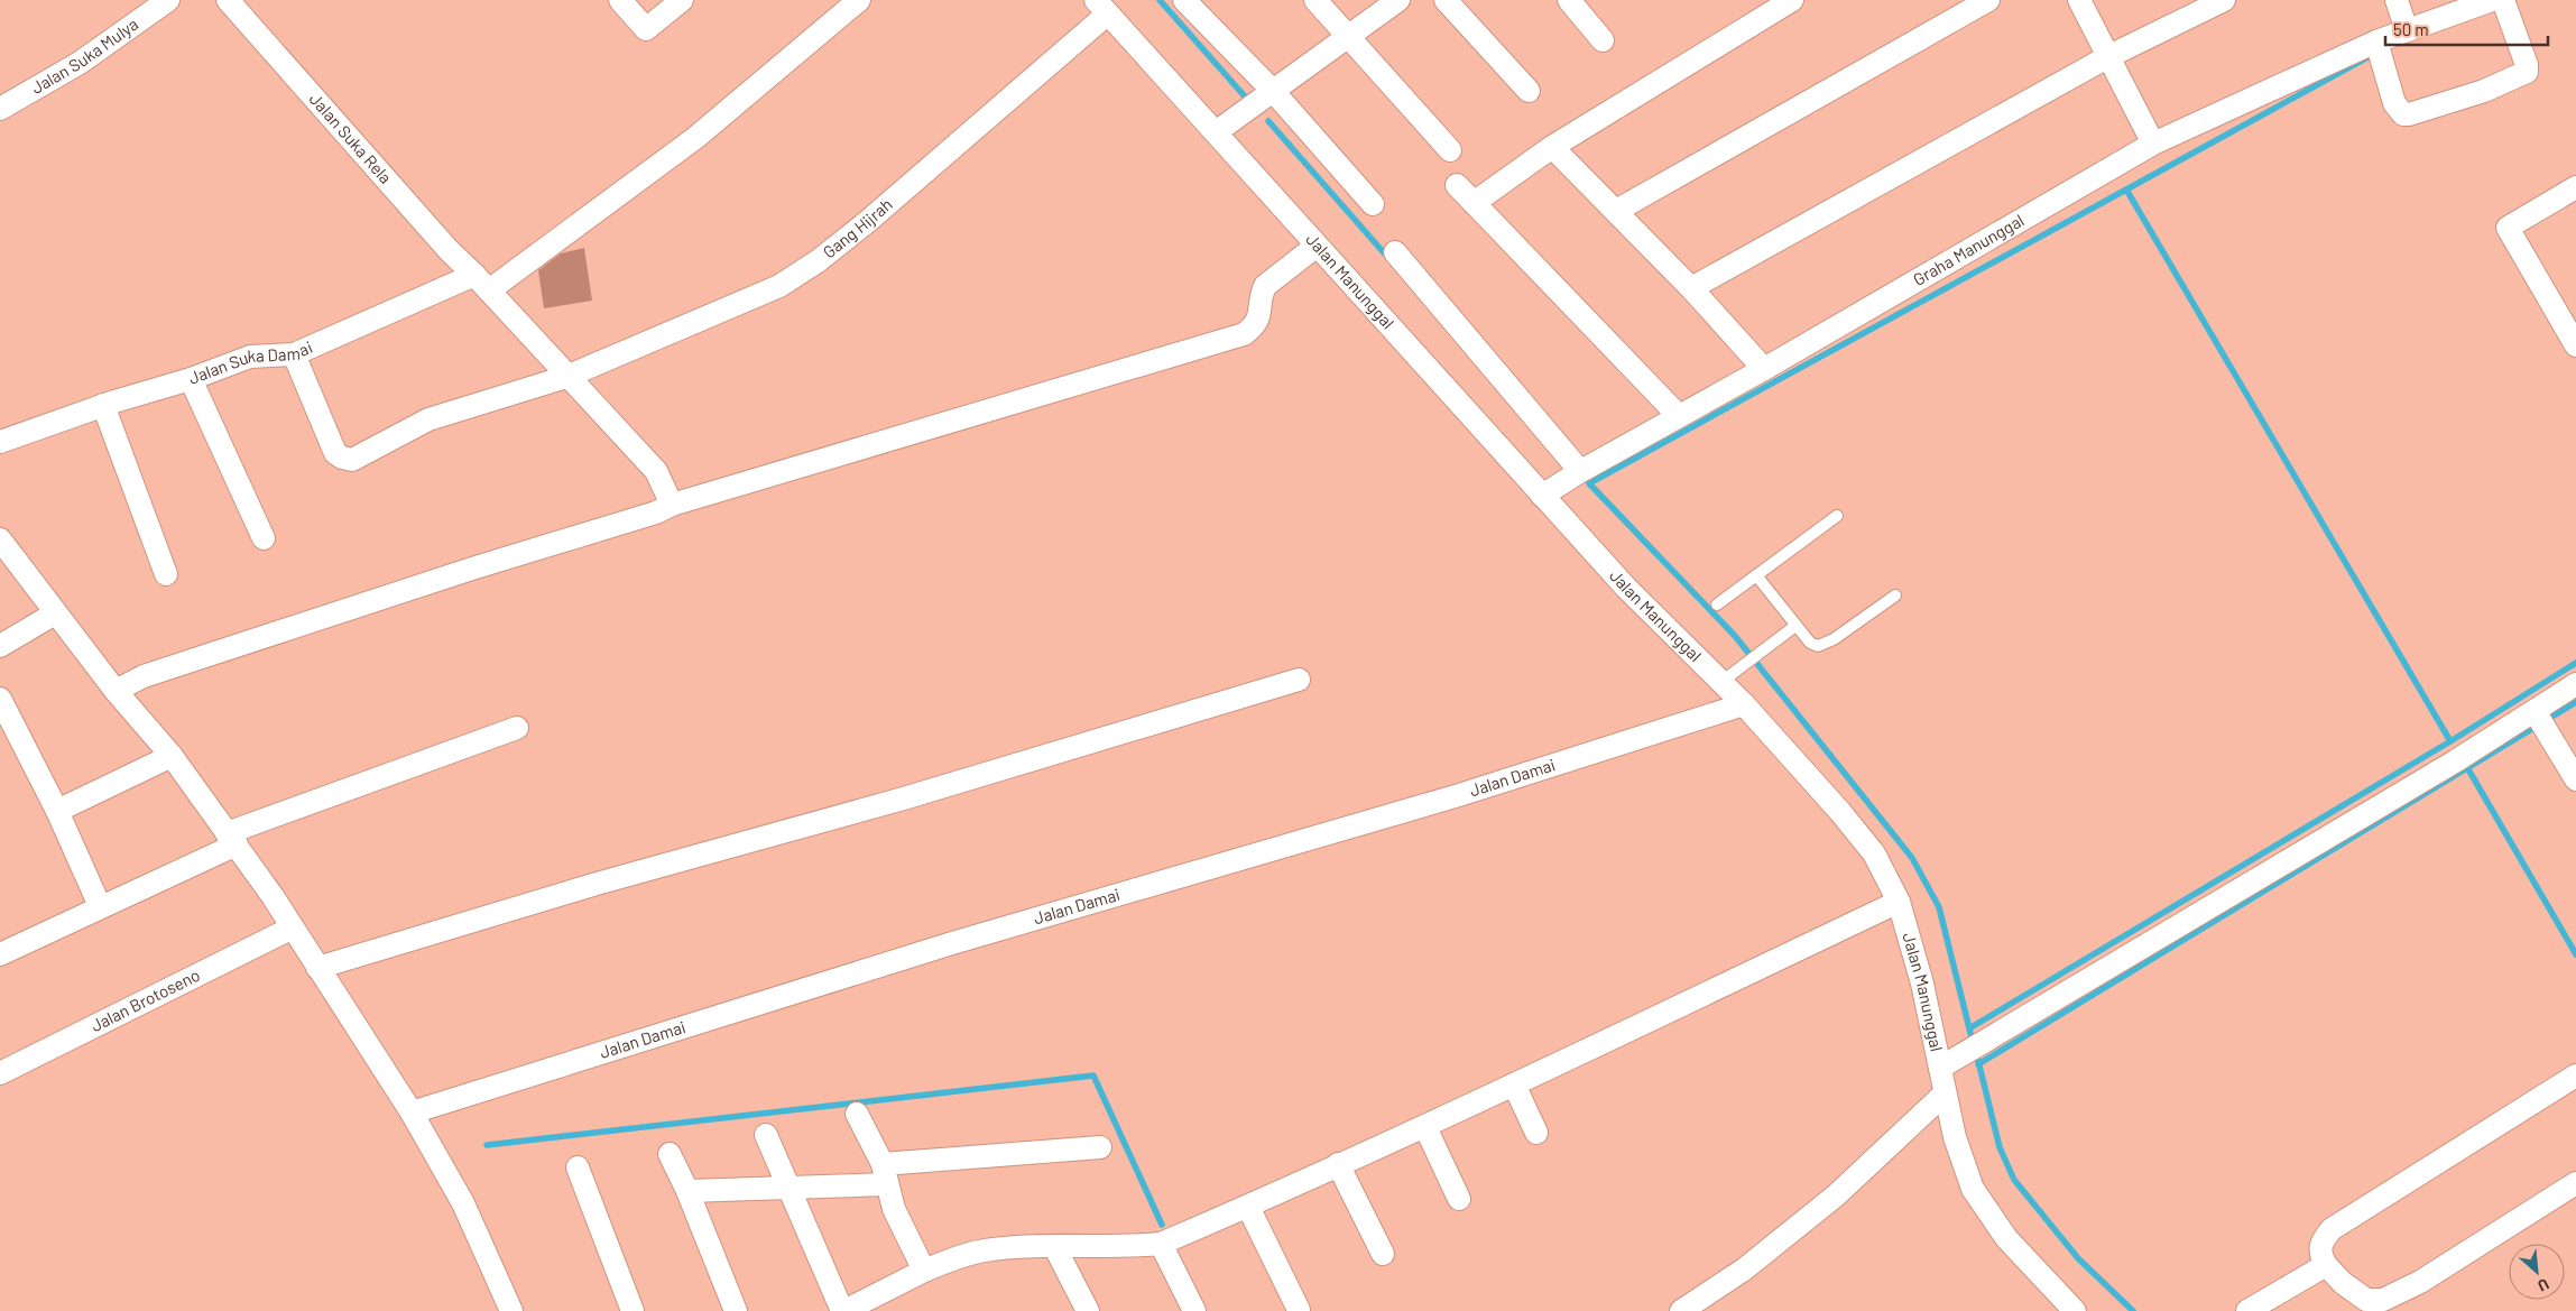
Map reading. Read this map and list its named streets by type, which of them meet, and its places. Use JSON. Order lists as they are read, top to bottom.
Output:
{
  "streets": {
    "street": [
      "Jalan Suka Mulya",
      "Jalan Suka Rela",
      "Gang Hijrah",
      "Graha Manunggal",
      "Jalan Manunggal",
      "Jalan Suka Damai",
      "Jalan Damai",
      "Jalan Brotoseno"
    ]
  },
  "crossings": [
    ["Jalan Suka Rela", "Gang Hijrah"],
    ["Jalan Suka Rela", "Jalan Suka Damai"],
    ["Gang Hijrah", "Jalan Manunggal"],
    ["Gang Hijrah", "Jalan Suka Damai"],
    ["Graha Manunggal", "Jalan Manunggal"],
    ["Jalan Manunggal", "Jalan Damai"]
  ],
  "scale_bar": "50 m",
  "north": "bottom right"
}
